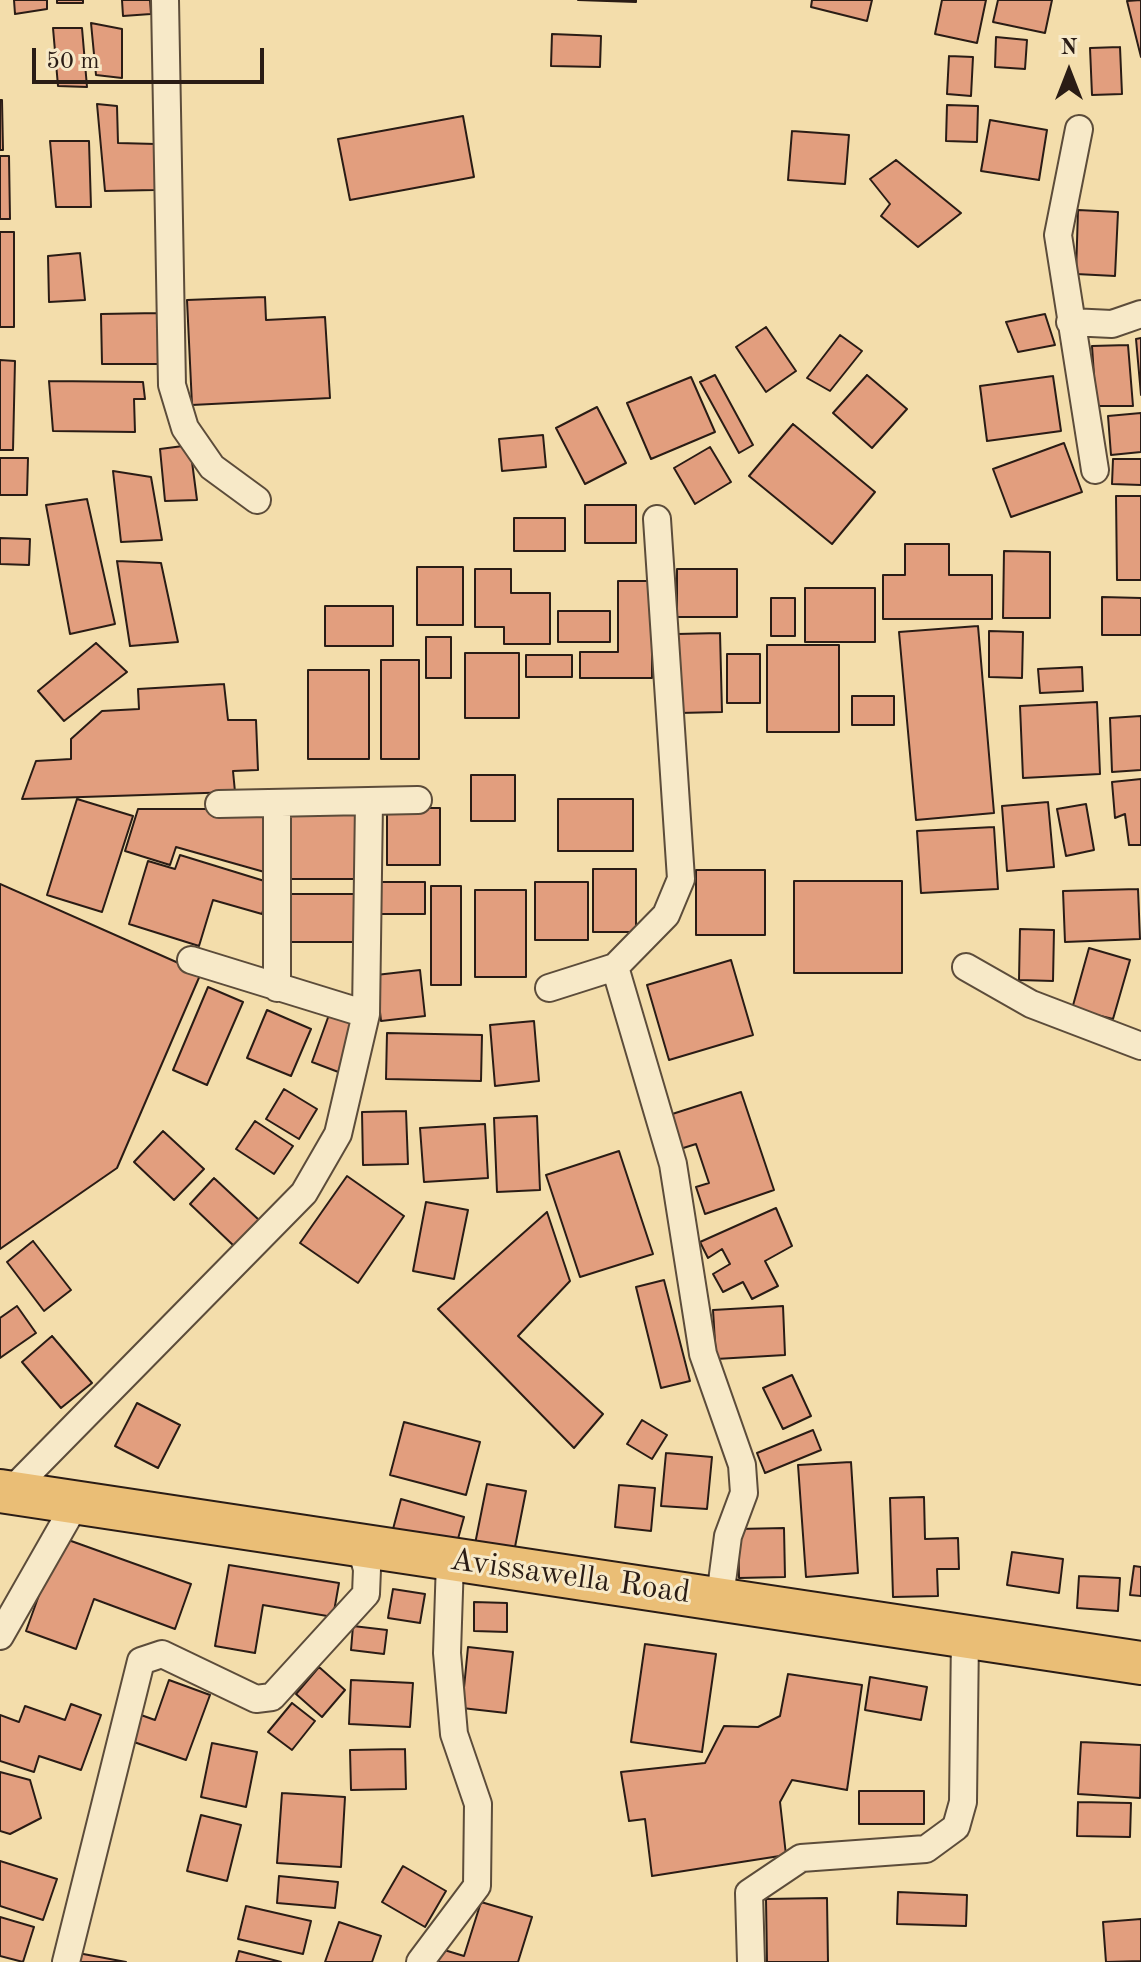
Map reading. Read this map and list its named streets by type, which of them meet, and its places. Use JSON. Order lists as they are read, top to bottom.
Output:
{
  "streets": {
    "main road": ["Avissawella Road"]
  },
  "scale_bar": "50 m",
  "north": "top"
}
